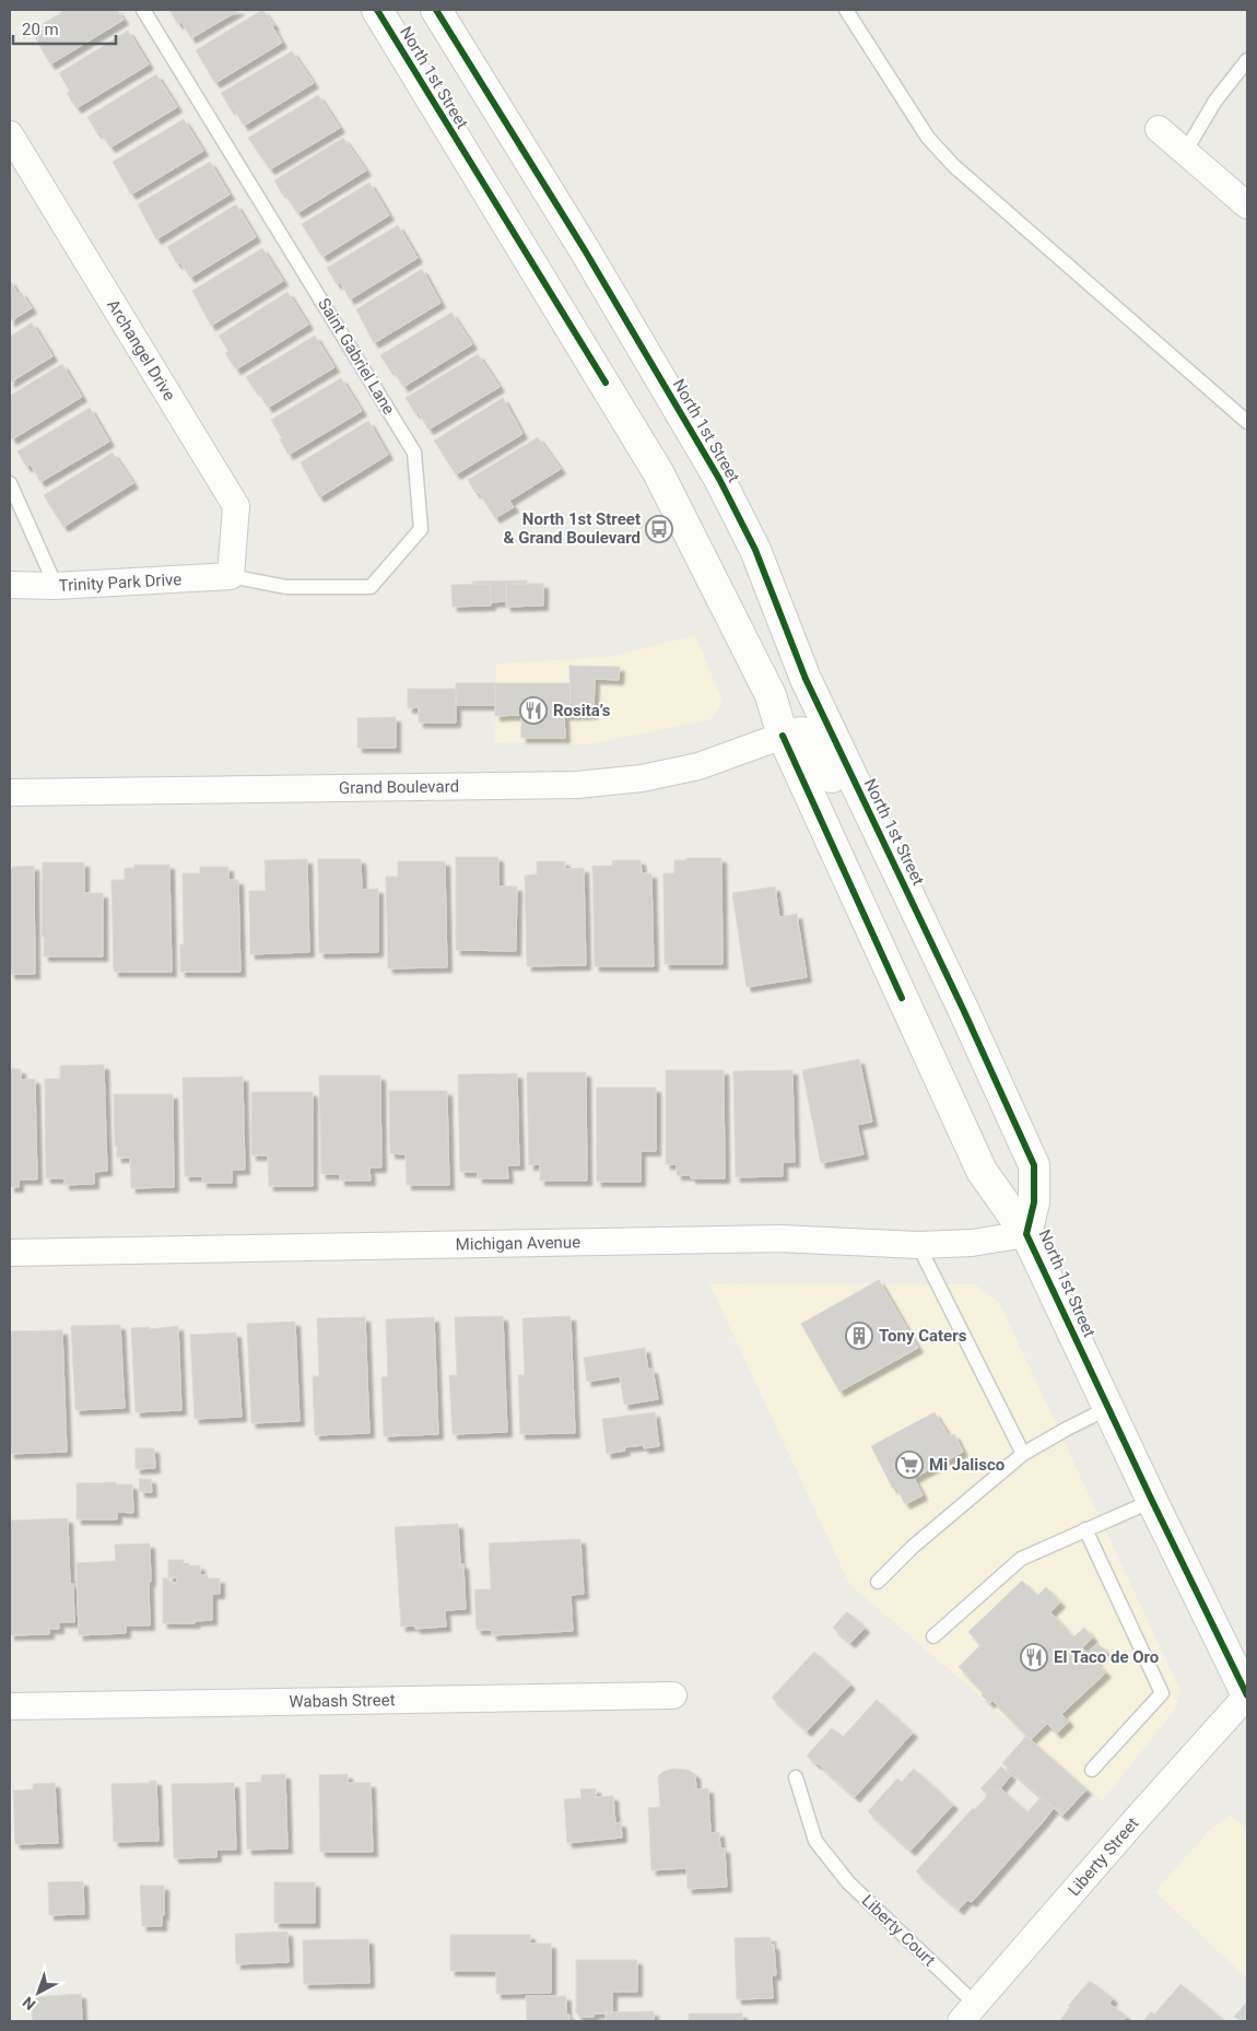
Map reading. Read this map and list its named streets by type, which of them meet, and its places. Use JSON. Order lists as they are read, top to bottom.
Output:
{
  "streets": {
    "main road": ["North 1st Street"],
    "street": [
      "Archangel Drive",
      "Trinity Park Drive",
      "Grand Boulevard",
      "Michigan Avenue",
      "Wabash Street",
      "Liberty Street"
    ],
    "lane": ["Saint Gabriel Lane", "Liberty Court"]
  },
  "crossings": [
    ["North 1st Street", "Grand Boulevard"],
    ["North 1st Street", "Michigan Avenue"],
    ["North 1st Street", "Liberty Street"],
    ["Archangel Drive", "Saint Gabriel Lane"],
    ["Archangel Drive", "Trinity Park Drive"],
    ["Saint Gabriel Lane", "Trinity Park Drive"],
    ["Liberty Street", "Liberty Court"]
  ],
  "places": {
    "bus stop": ["North 1st Street & Grand Boulevard"],
    "restaurant": ["Rosita’s", "El Taco de Oro"],
    "building": ["Tony Caters"],
    "supermarket": ["Mi Jalisco"]
  },
  "scale_bar": "20 m",
  "north": "bottom left"
}
